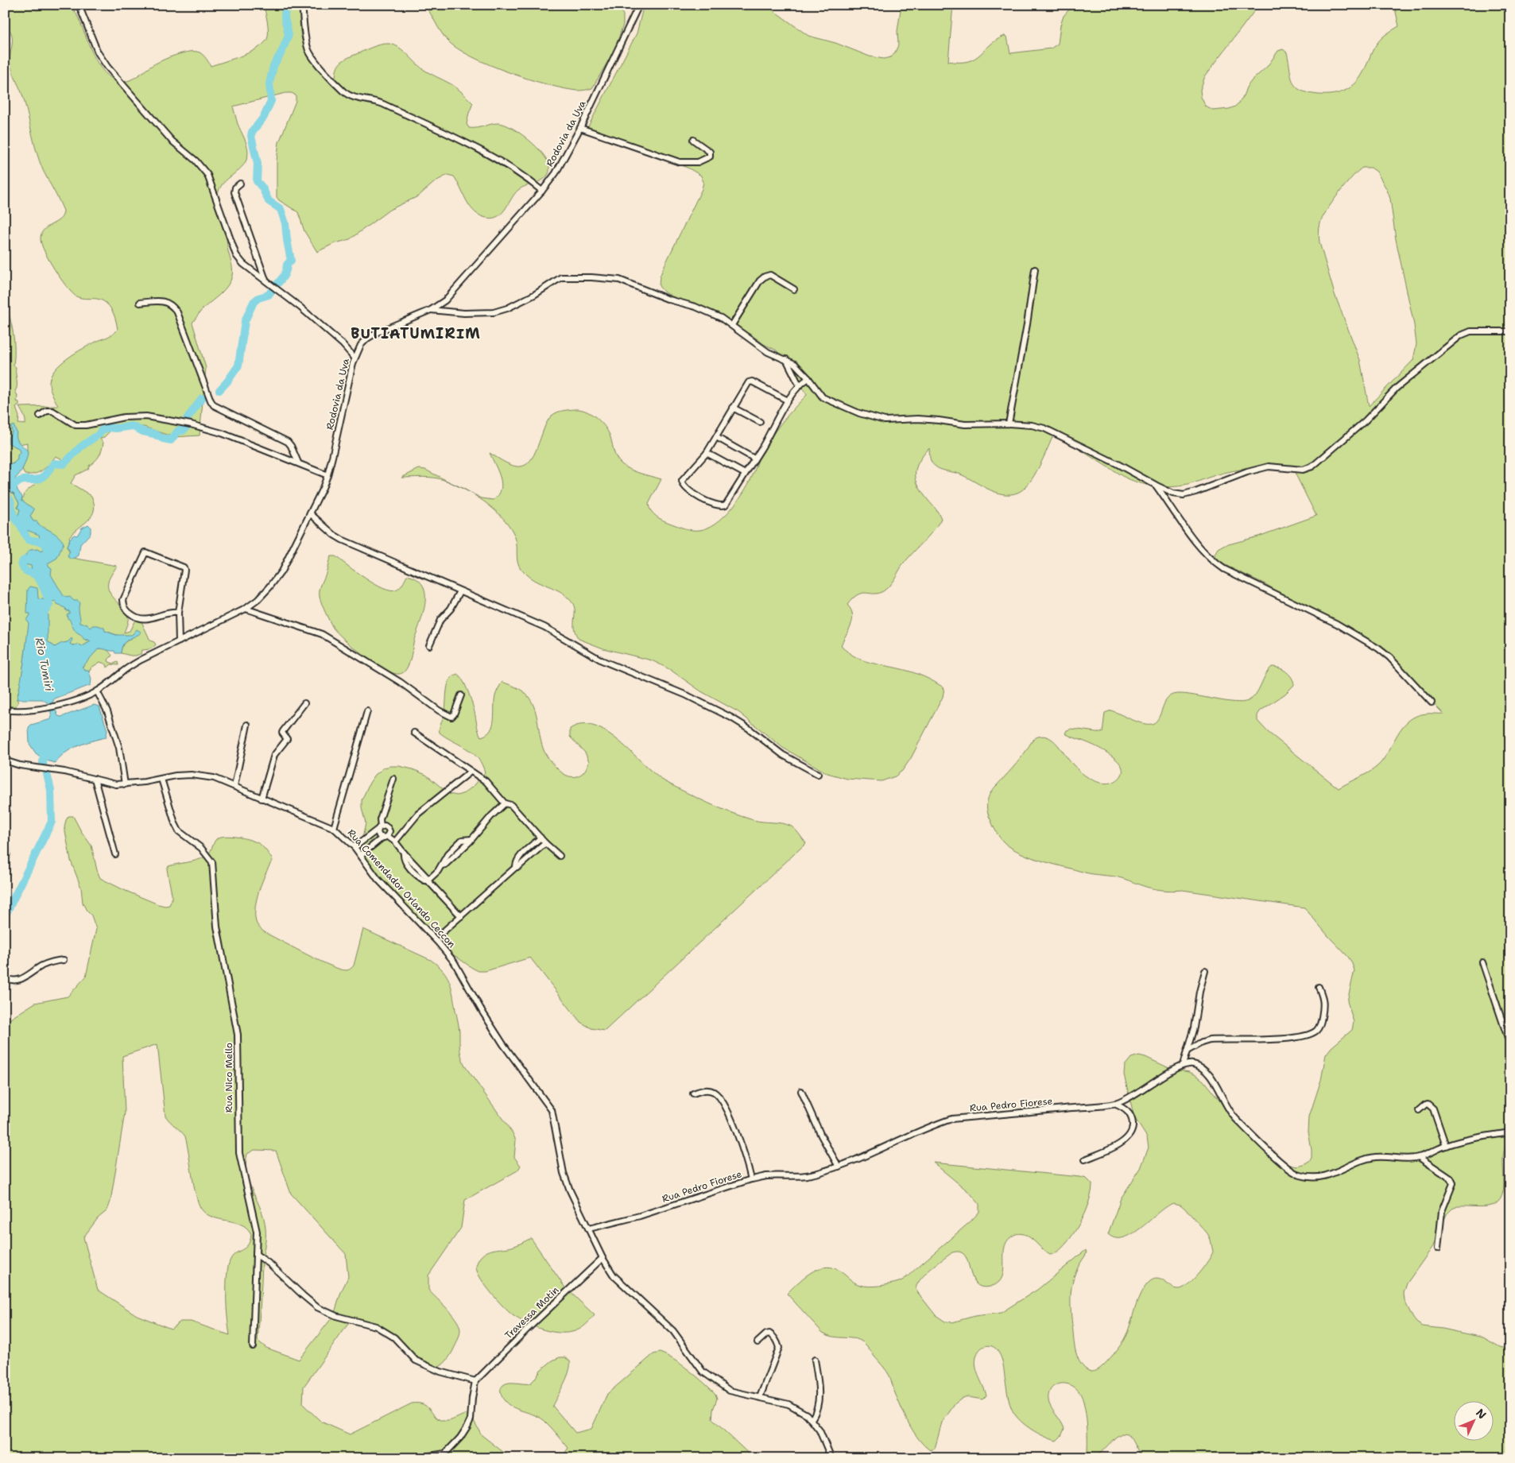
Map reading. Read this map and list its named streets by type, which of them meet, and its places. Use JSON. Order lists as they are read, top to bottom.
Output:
{
  "streets": {
    "street": [
      "Rodovia da Uva",
      "Rua Comendador Orlando Ceccon",
      "Rua Nico Mello",
      "Rua Pedro Fiorese",
      "Travessa Motin"
    ]
  },
  "crossings": [
    ["Rua Comendador Orlando Ceccon", "Rua Nico Mello"],
    ["Rua Comendador Orlando Ceccon", "Rua Pedro Fiorese"],
    ["Rua Comendador Orlando Ceccon", "Travessa Motin"]
  ],
  "districts": ["BUTIATUMIRIM"],
  "water": ["Rio Tumiri"],
  "north": "top right"
}
